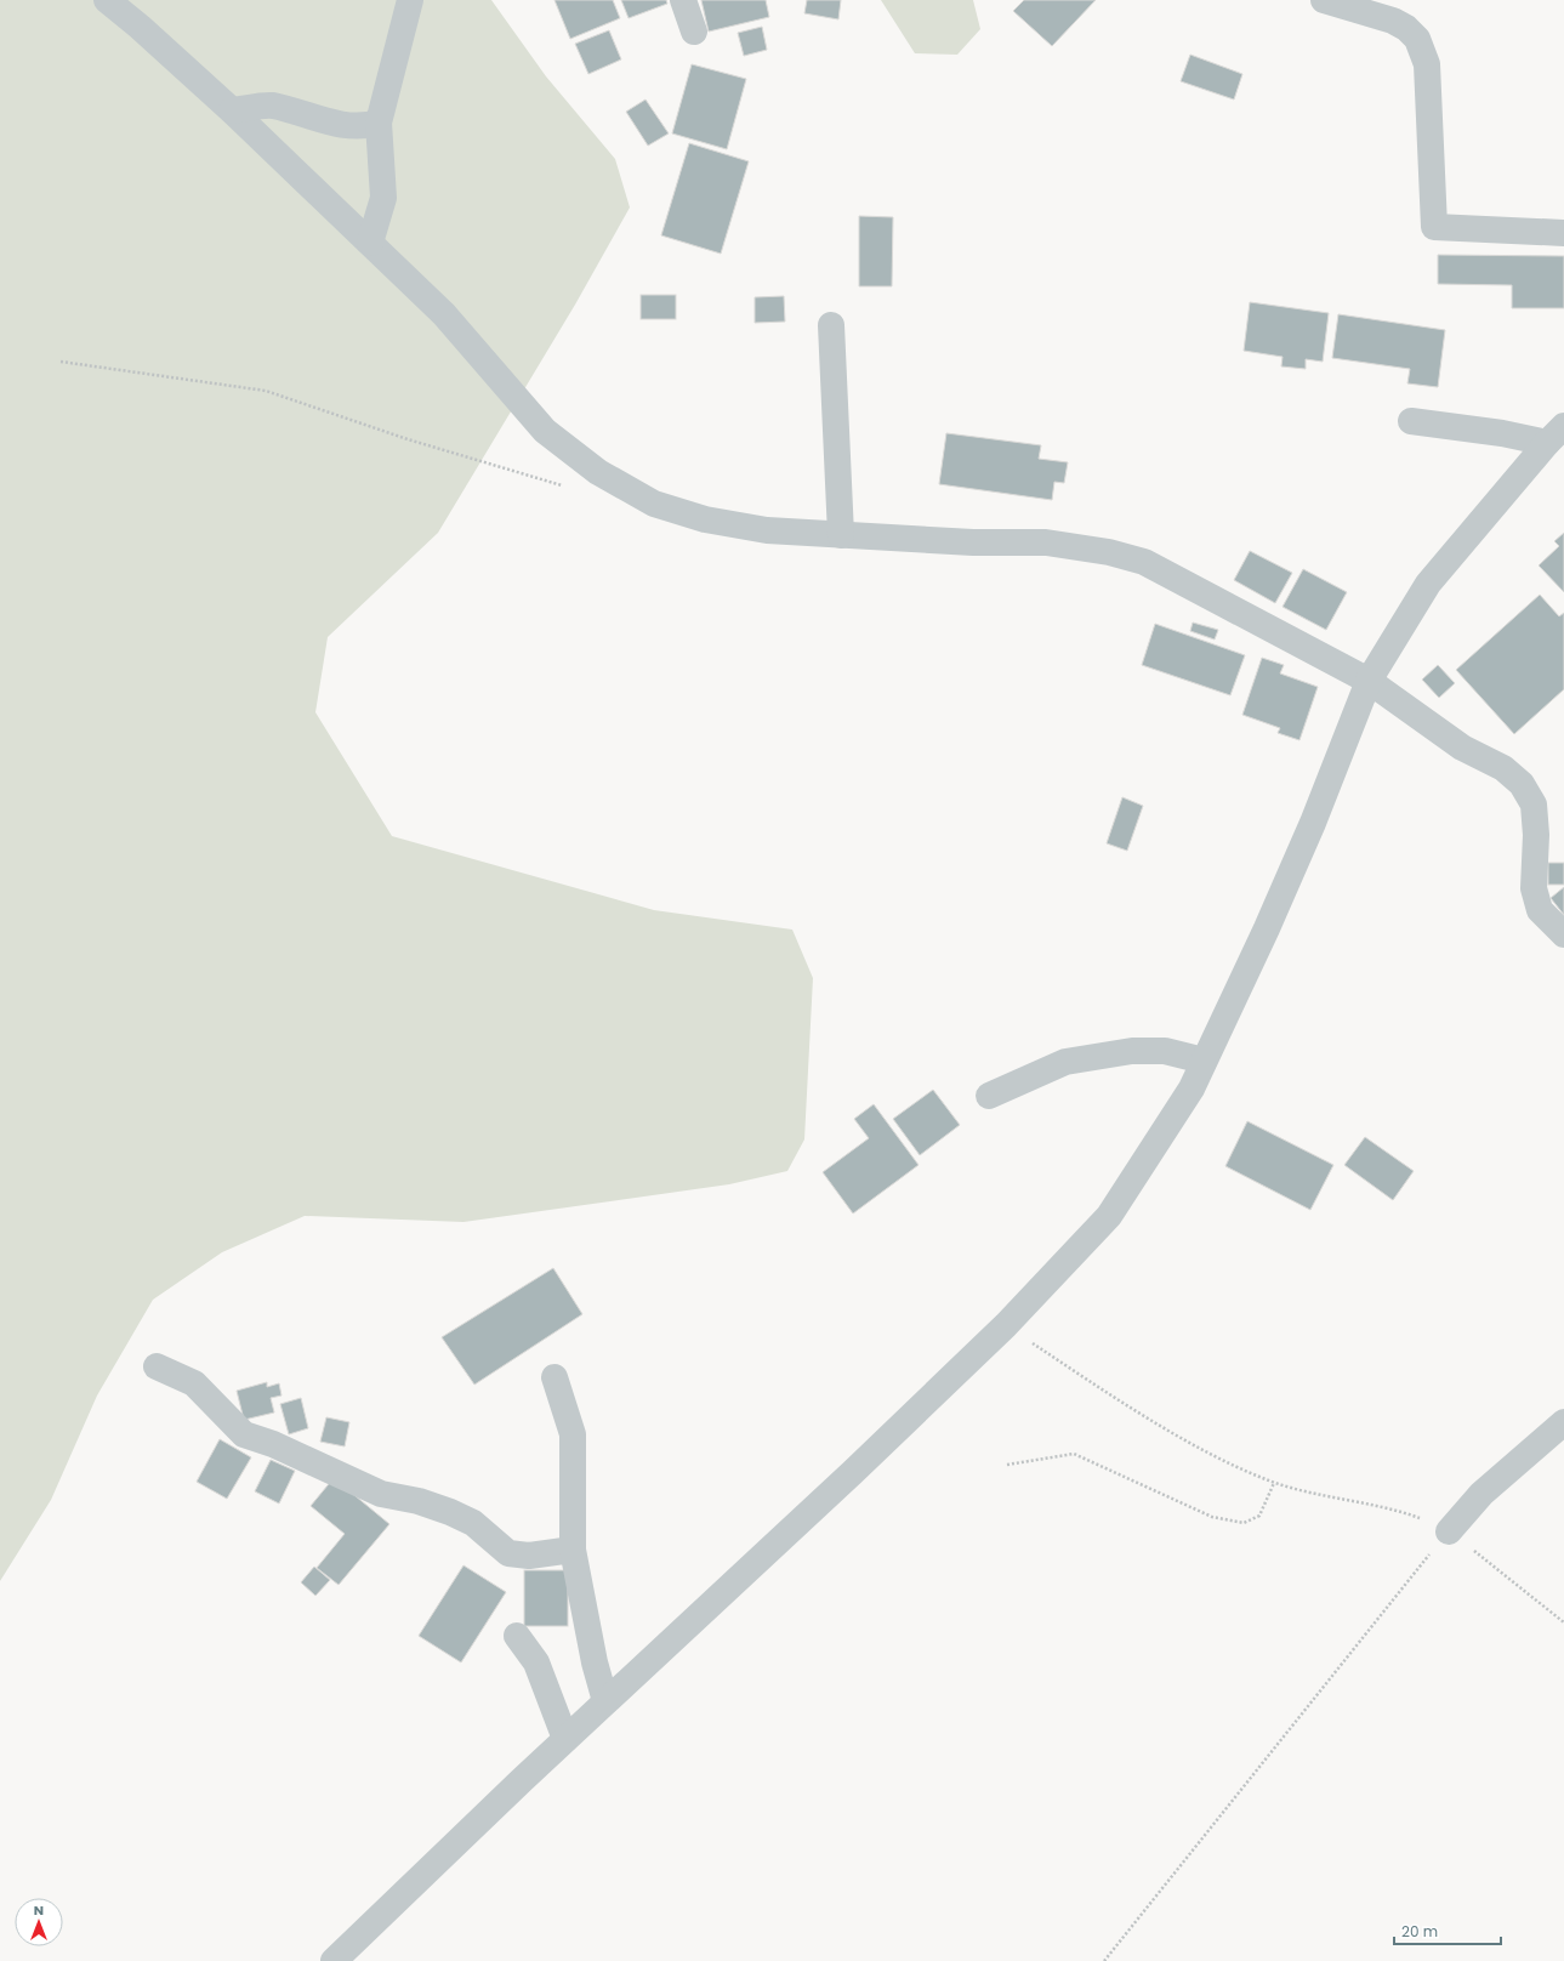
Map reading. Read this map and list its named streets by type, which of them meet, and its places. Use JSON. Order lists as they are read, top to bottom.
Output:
{
  "scale_bar": "20 m",
  "north": "top"
}
